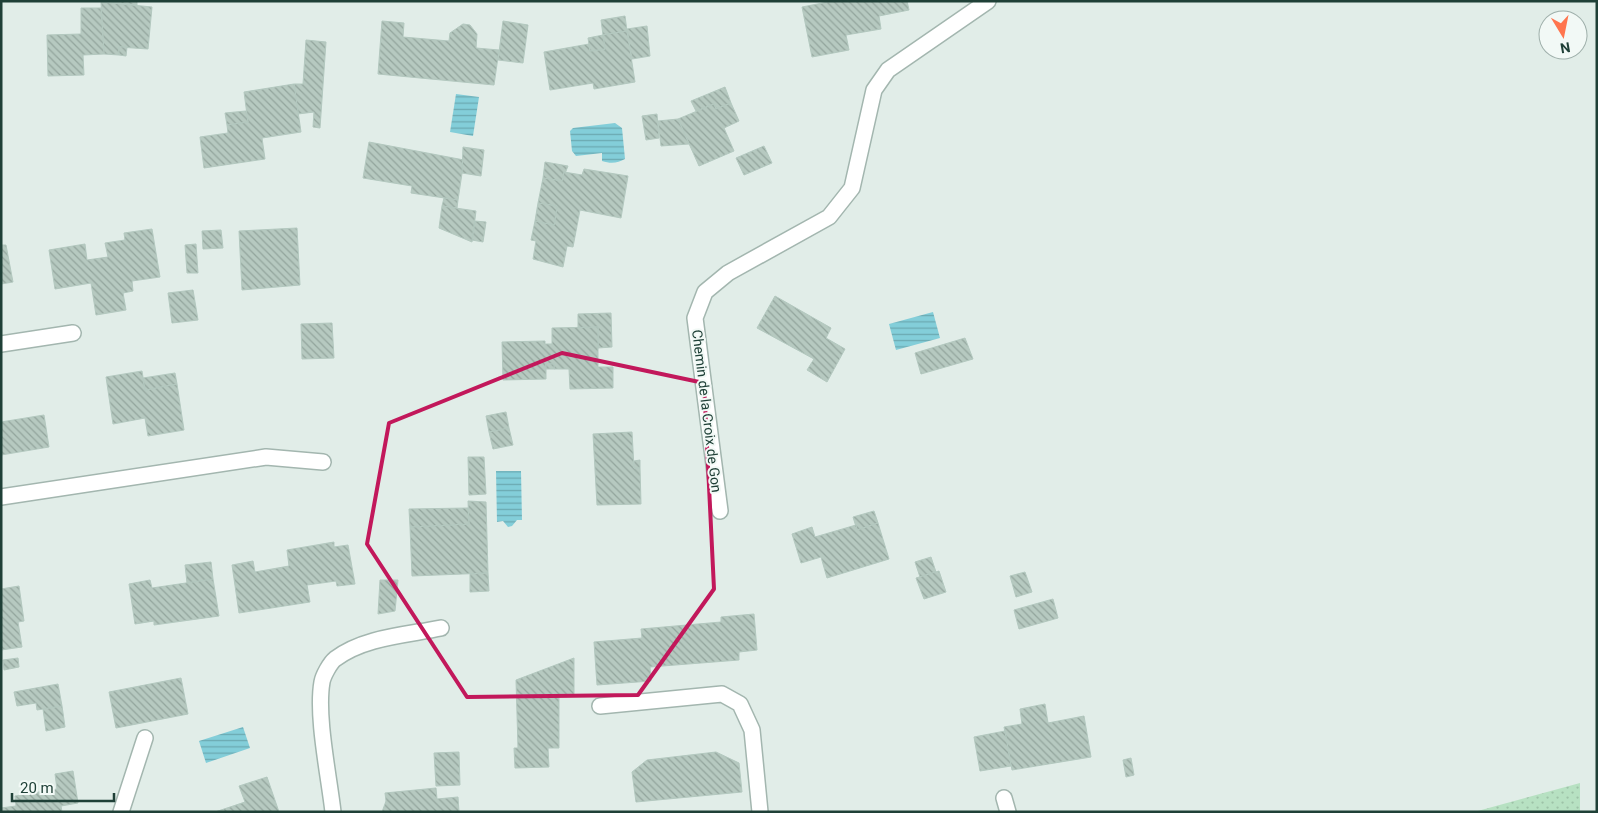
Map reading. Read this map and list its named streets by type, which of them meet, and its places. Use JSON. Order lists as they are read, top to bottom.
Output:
{
  "streets": {
    "street": ["Chemin de la Croix de Gon"]
  },
  "scale_bar": "20 m",
  "north": "bottom"
}
